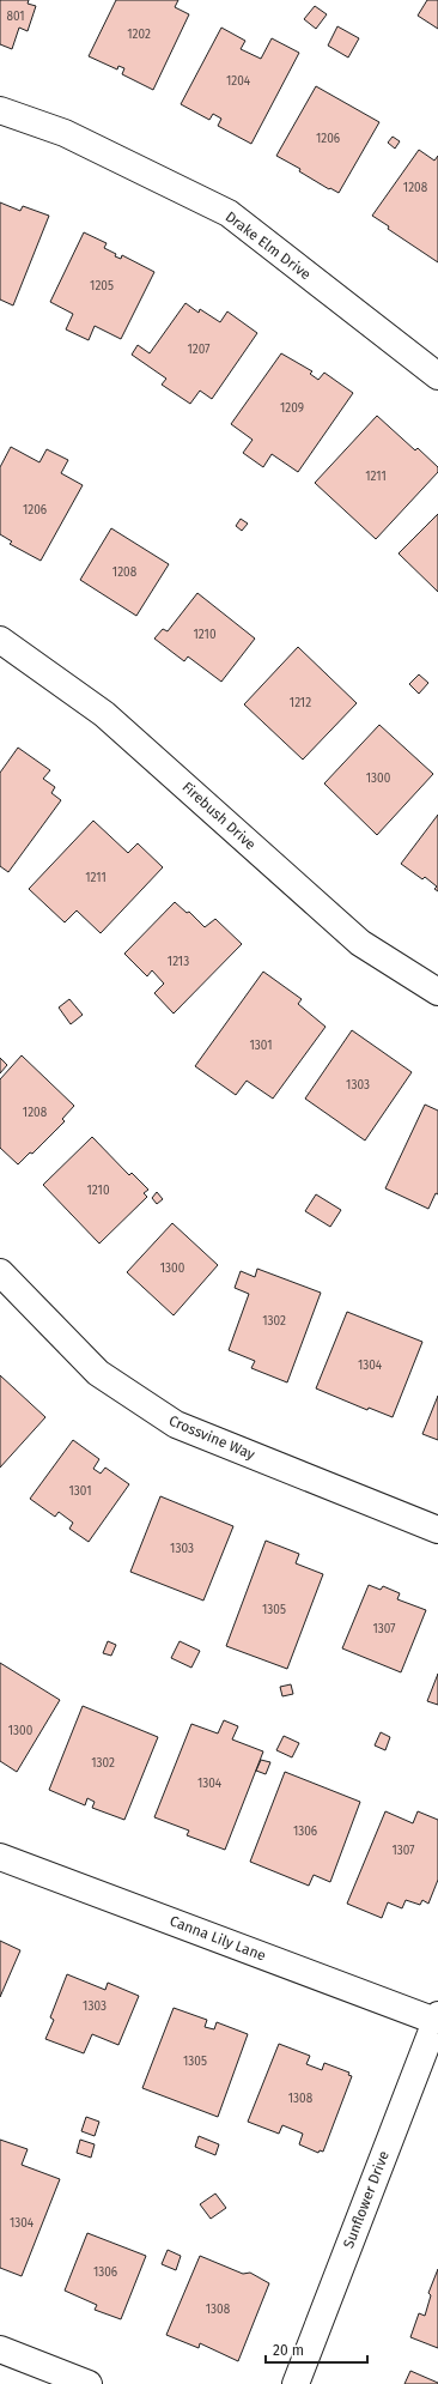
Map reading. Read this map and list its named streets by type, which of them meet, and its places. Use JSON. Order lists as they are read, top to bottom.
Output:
{
  "streets": {
    "street": [
      "Drake Elm Drive",
      "Firebush Drive",
      "Crossvine Way",
      "Canna Lily Lane",
      "Sunflower Drive"
    ]
  },
  "crossings": [
    ["Canna Lily Lane", "Sunflower Drive"]
  ],
  "house_numbers": [
    "801",
    "1202",
    "1204",
    "1206",
    "1208",
    "1205",
    "1207",
    "1209",
    "1211",
    "1206",
    "1208",
    "1210",
    "1212",
    "1300",
    "1211",
    "1213",
    "1301",
    "1303",
    "1208",
    "1210",
    "1300",
    "1302",
    "1304",
    "1301",
    "1303",
    "1305",
    "1307",
    "1300",
    "1302",
    "1304",
    "1306",
    "1307",
    "1303",
    "1305",
    "1308",
    "1304",
    "1306",
    "1308"
  ],
  "scale_bar": "20 m"
}
